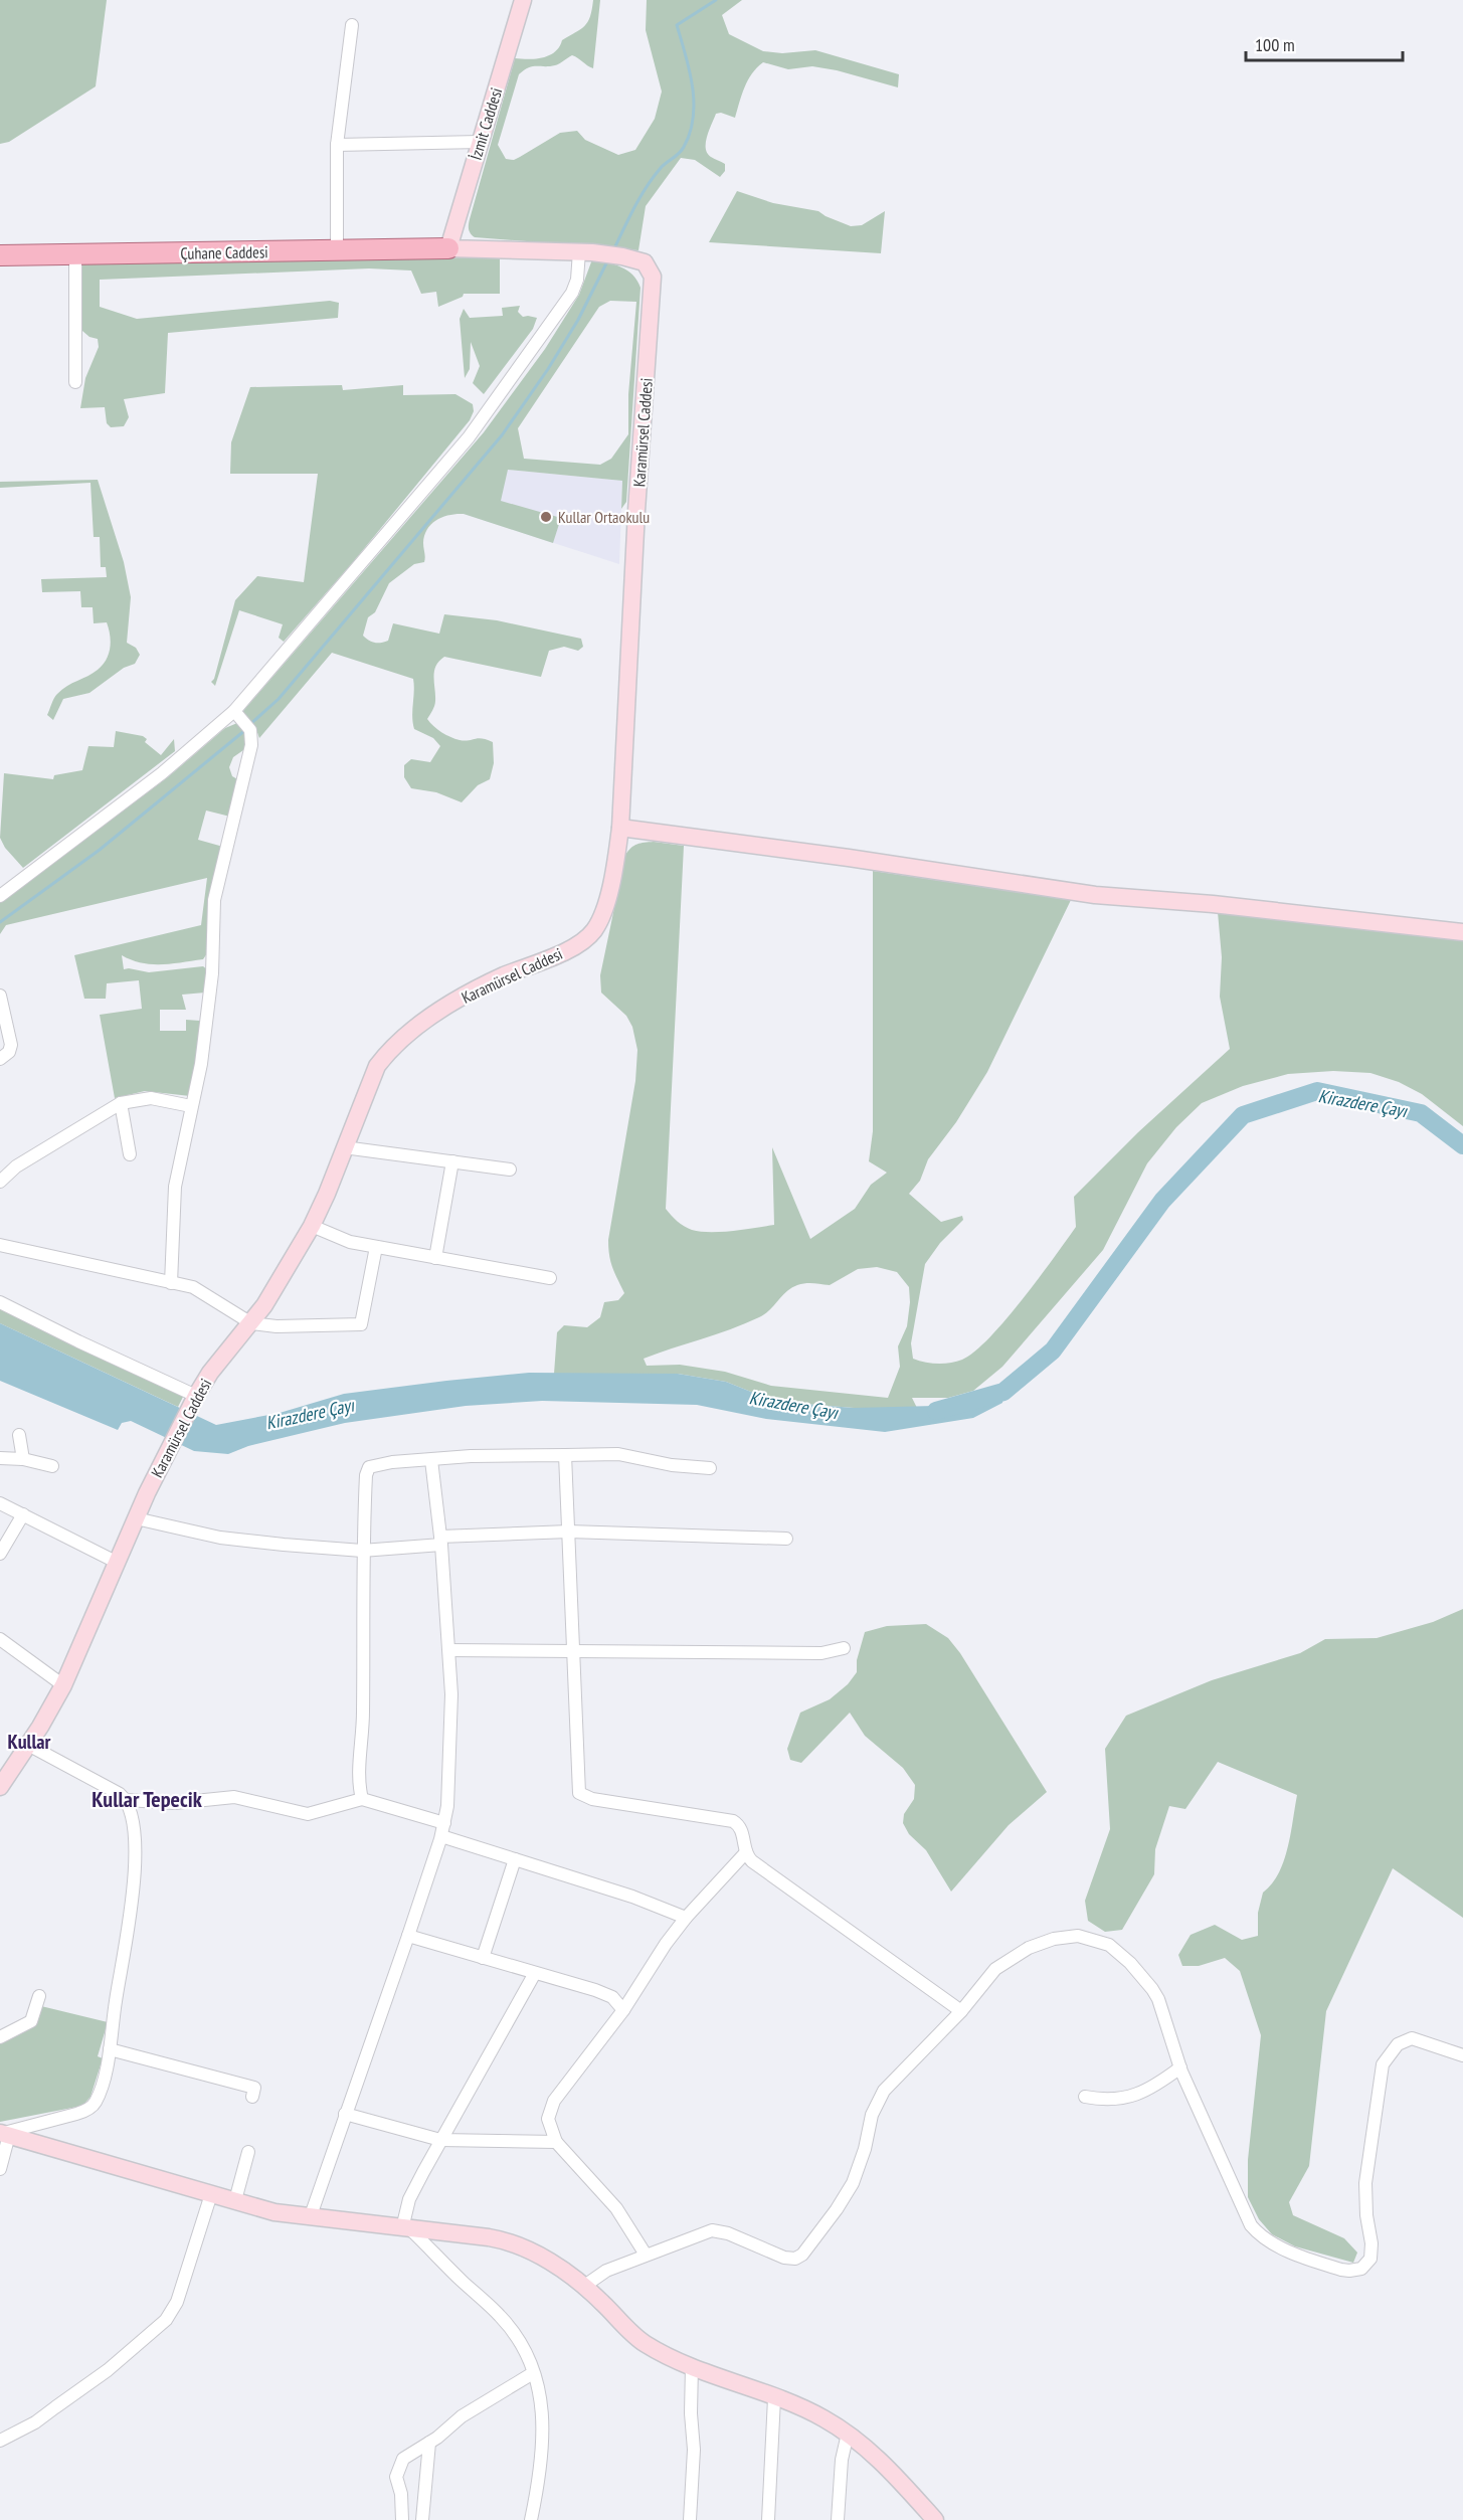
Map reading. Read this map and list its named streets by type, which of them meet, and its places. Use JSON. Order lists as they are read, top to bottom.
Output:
{
  "streets": {
    "main road": ["İzmit Caddesi", "Çuhane Caddesi", "Karamürsel Caddesi"]
  },
  "crossings": [
    ["İzmit Caddesi", "Çuhane Caddesi"],
    ["İzmit Caddesi", "Karamürsel Caddesi"],
    ["Çuhane Caddesi", "Karamürsel Caddesi"]
  ],
  "districts": ["Kullar", "Kullar Tepecik"],
  "water": ["Kirazdere Çayı"],
  "places": ["Kullar Ortaokulu"],
  "scale_bar": "100 m"
}
